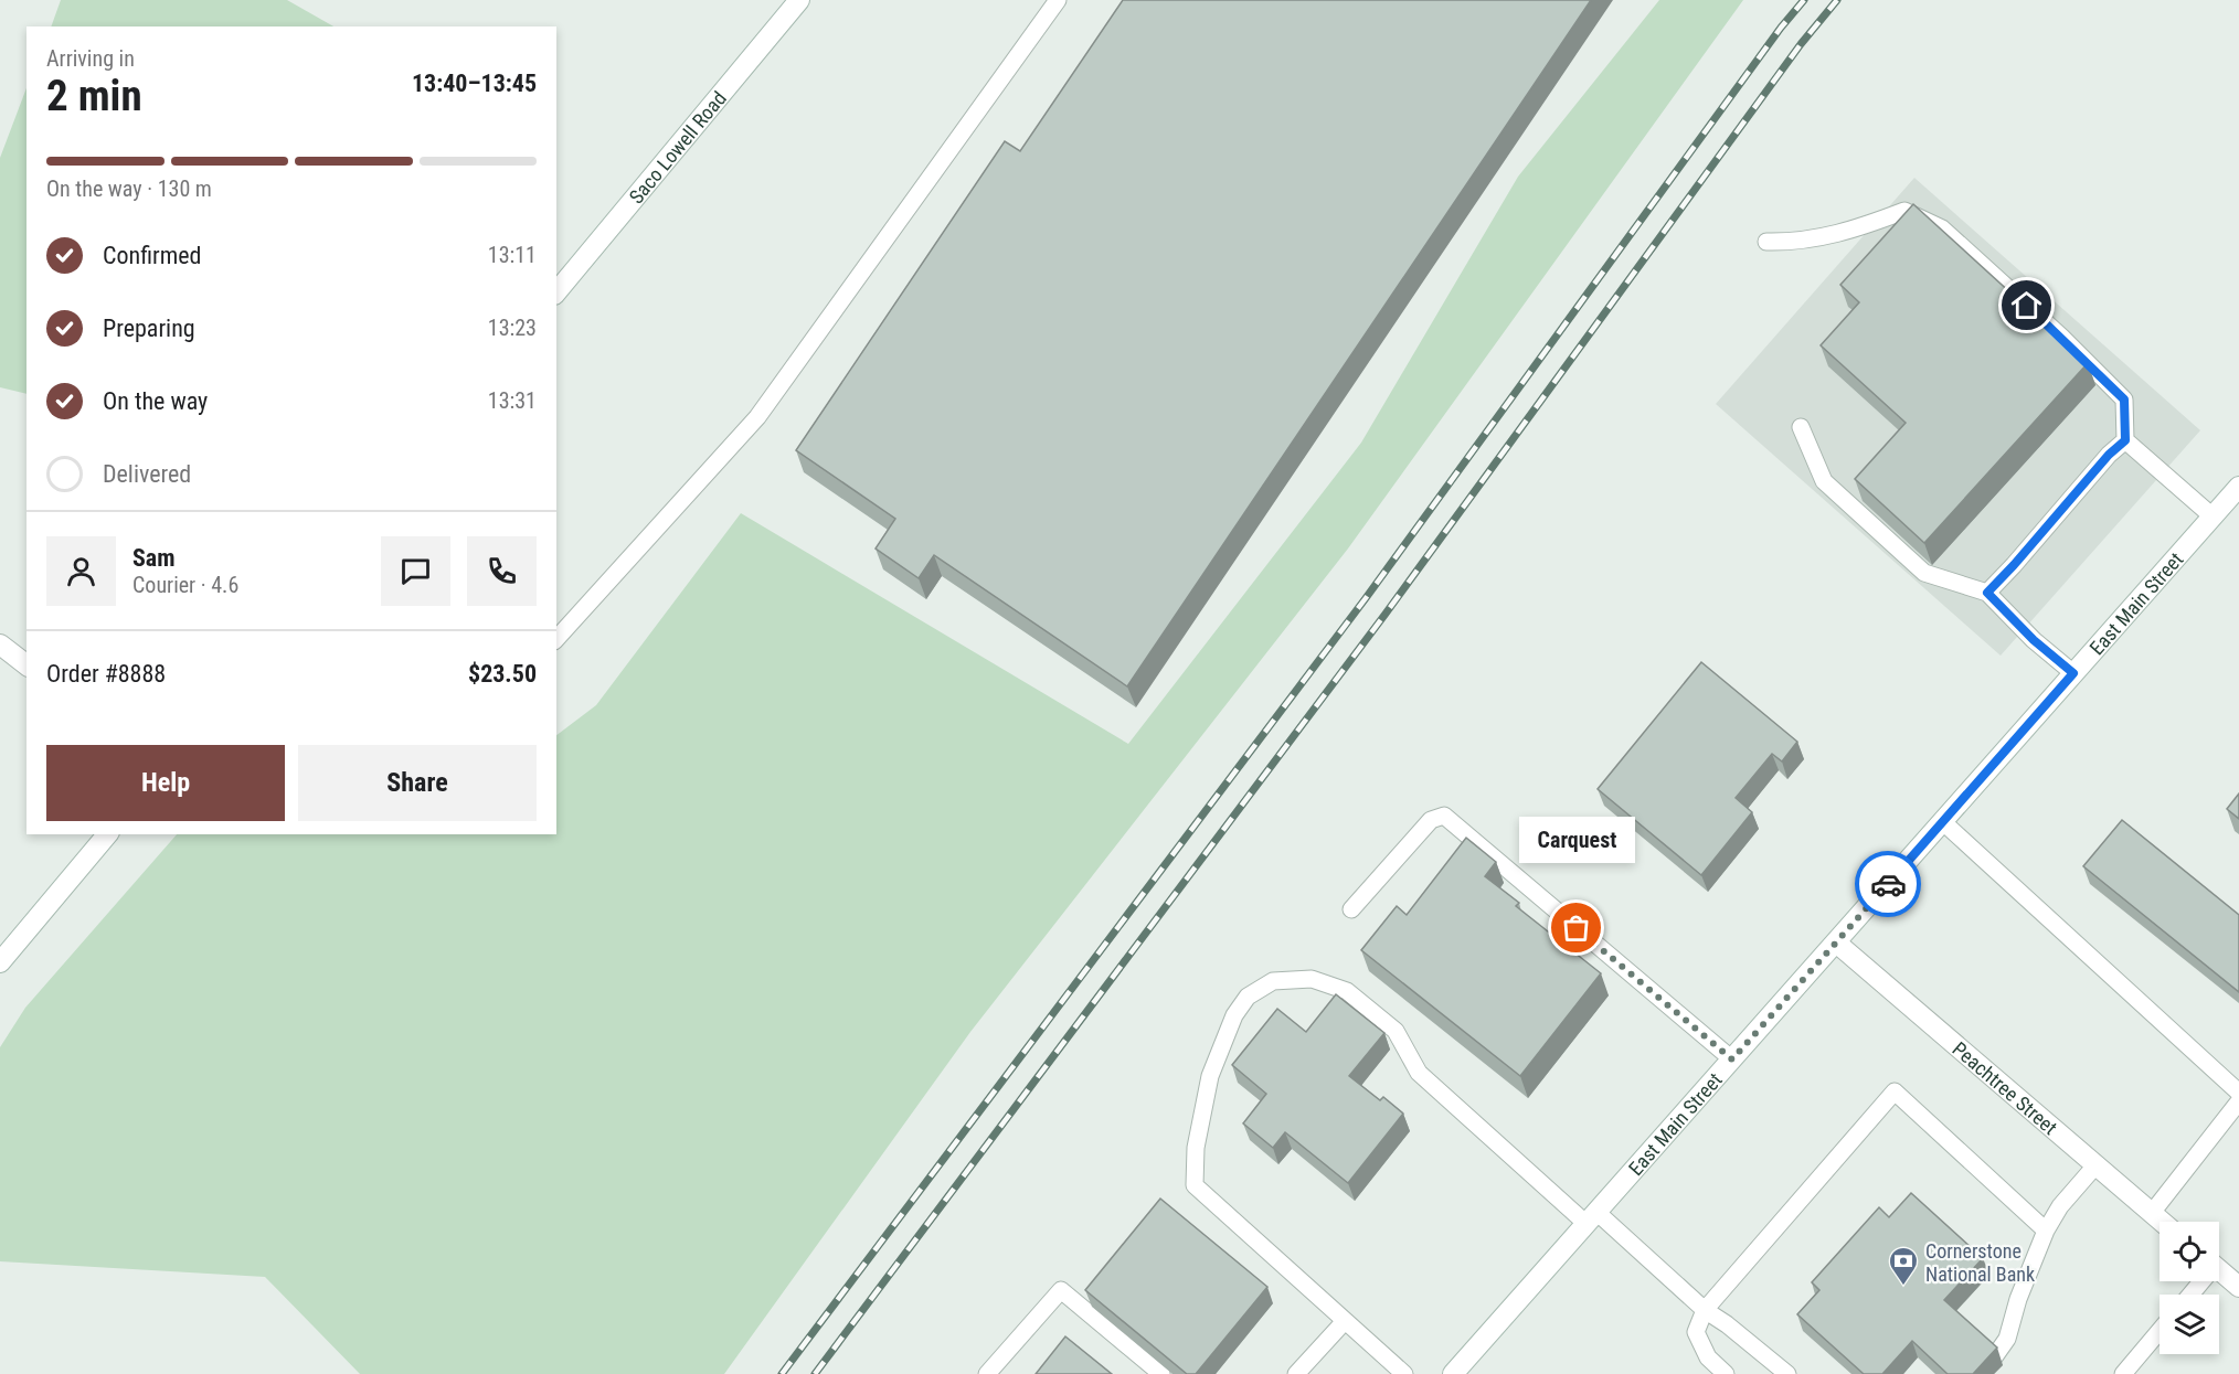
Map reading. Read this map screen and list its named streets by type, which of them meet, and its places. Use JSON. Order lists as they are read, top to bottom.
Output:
{
  "streets": {
    "main road": ["Saco Lowell Road", "East Main Street", "Peachtree Street"]
  },
  "crossings": [
    ["East Main Street", "Peachtree Street"]
  ],
  "places": {
    "other": ["Carquest"],
    "bank": ["Cornerstone National Bank"]
  },
  "page": {
    "heading": ["2 min", "Arriving in", "13:40–13:45"],
    "panel": [
      "Sam",
      "Courier · 4.6",
      "Order #8888",
      "$23.50"
    ],
    "bar": "On the way · 130 m",
    "list": [
      ["Confirmed", "13:11"],
      ["Preparing", "13:23"],
      ["On the way", "13:31"],
      "Delivered"
    ],
    "buttons": ["Help", "Share"],
    "bubble": "Carquest"
  }
}
